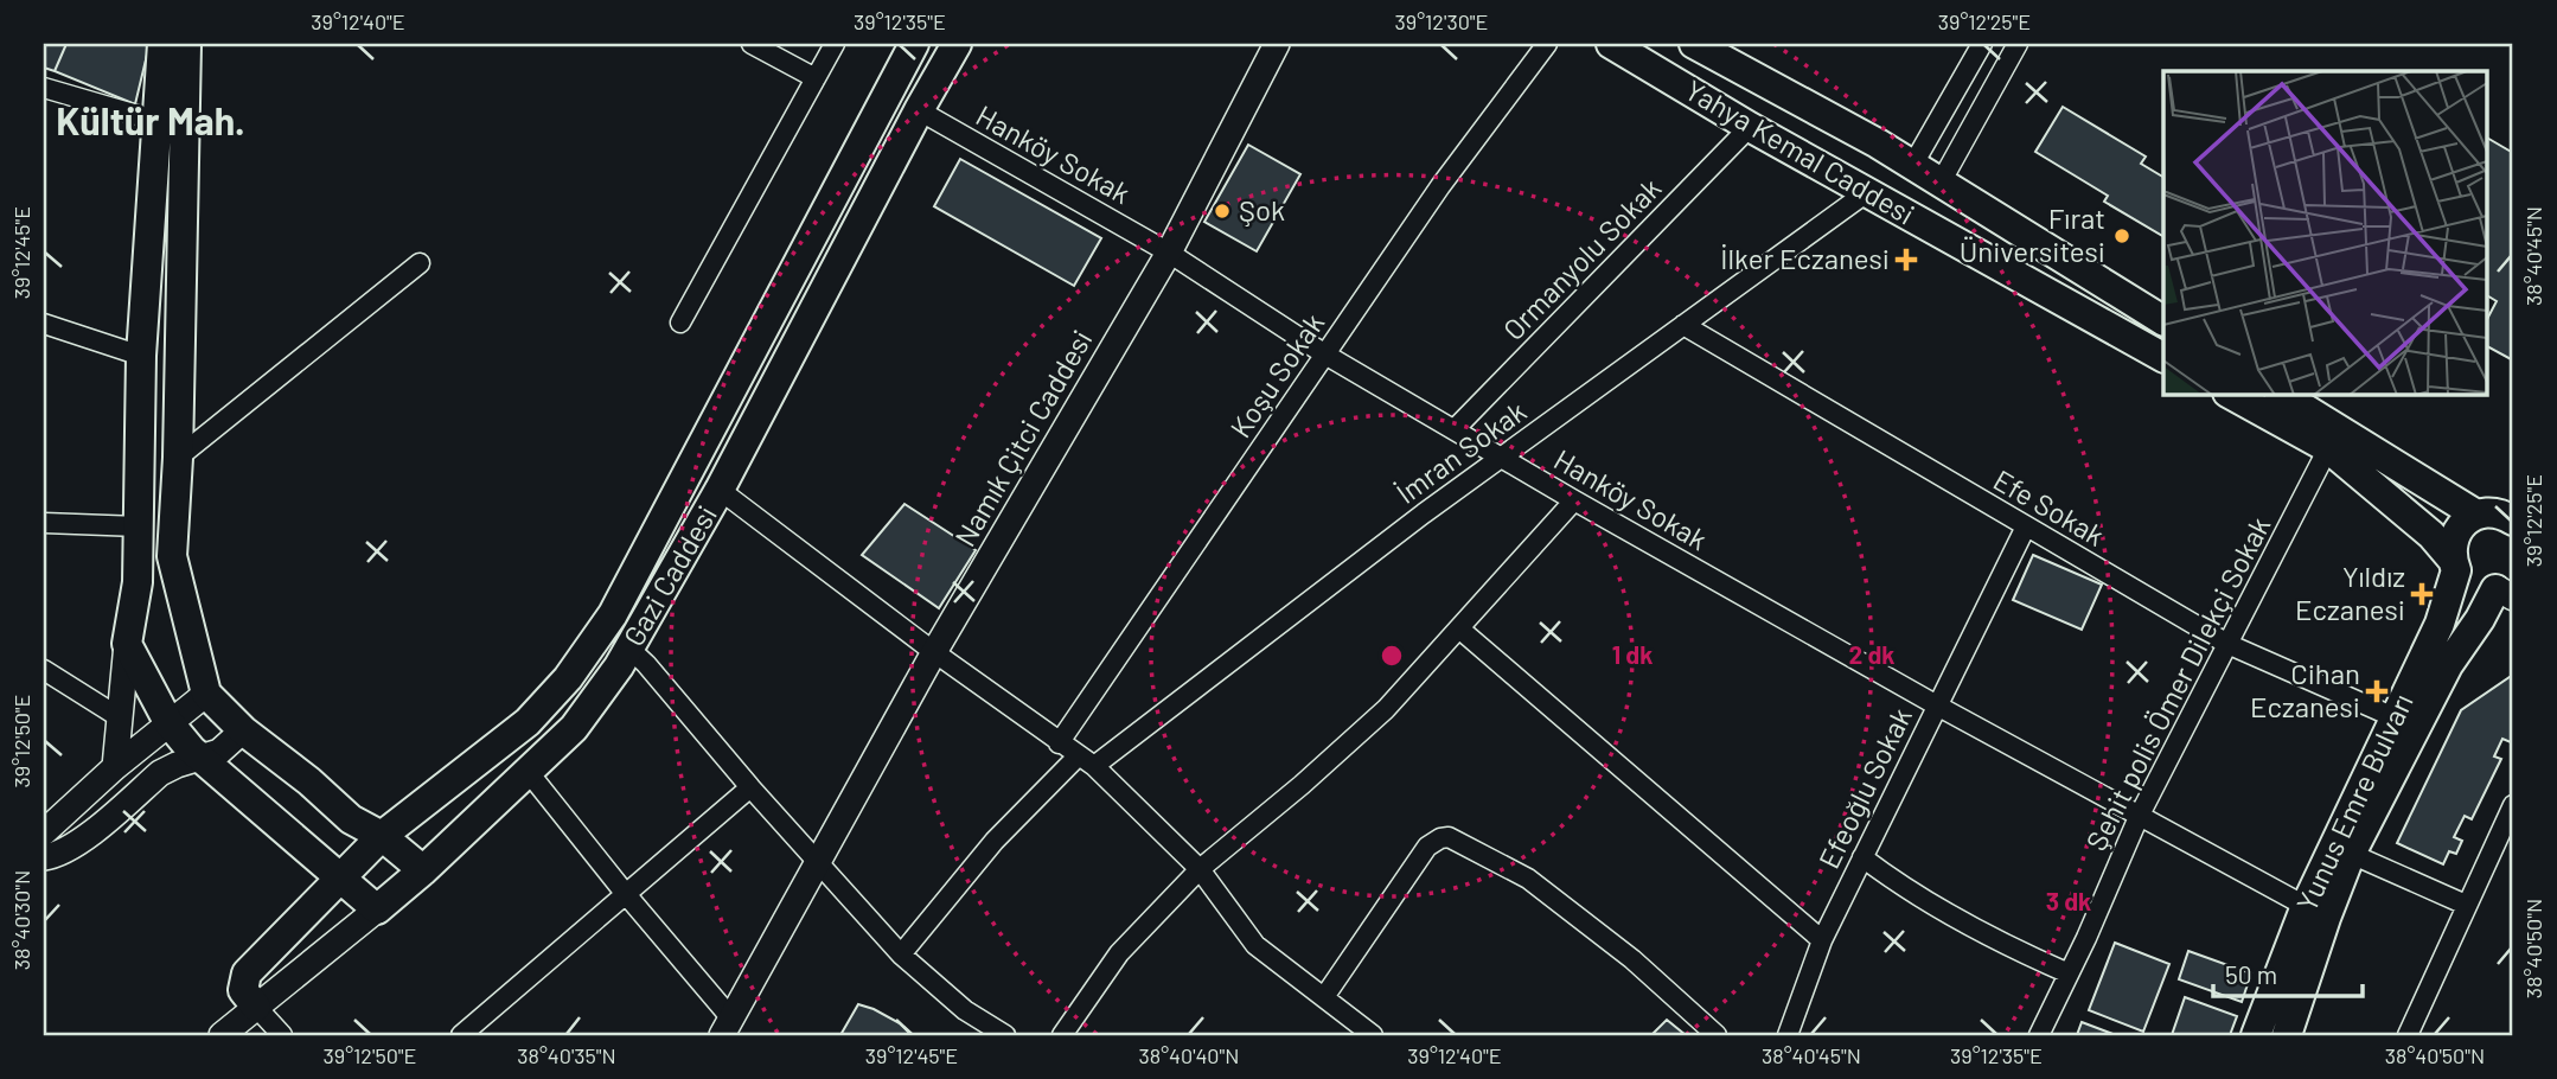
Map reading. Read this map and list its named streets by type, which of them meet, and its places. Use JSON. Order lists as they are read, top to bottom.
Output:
{
  "streets": {
    "main road": ["Yahya Kemal Caddesi", "Gazi Caddesi", "Yunus Emre Bulvarı"],
    "street": [
      "Hanköy Sokak",
      "Ormanyolu Sokak",
      "Koşu Sokak",
      "Namık Çitci Caddesi",
      "İmran Sokak",
      "Efe Sokak",
      "Şehit polis Ömer Dilekçi Sokak",
      "Efeoğlu Sokak"
    ]
  },
  "crossings": [
    ["Yahya Kemal Caddesi", "Ormanyolu Sokak"],
    ["Yahya Kemal Caddesi", "İmran Sokak"],
    ["Hanköy Sokak", "Ormanyolu Sokak"],
    ["Hanköy Sokak", "Koşu Sokak"],
    ["Hanköy Sokak", "Namık Çitci Caddesi"],
    ["Hanköy Sokak", "İmran Sokak"],
    ["Hanköy Sokak", "Gazi Caddesi"],
    ["Hanköy Sokak", "Şehit polis Ömer Dilekçi Sokak"],
    ["Hanköy Sokak", "Efeoğlu Sokak"],
    ["Hanköy Sokak", "Yunus Emre Bulvarı"],
    ["İmran Sokak", "Efe Sokak"],
    ["Efe Sokak", "Şehit polis Ömer Dilekçi Sokak"],
    ["Efe Sokak", "Efeoğlu Sokak"],
    ["Efe Sokak", "Yunus Emre Bulvarı"]
  ],
  "districts": ["Kültür Mah."],
  "places": {
    "other": ["Şok", "Fırat Üniversitesi"],
    "health": ["İlker Eczanesi", "Yıldız Eczanesi", "Cihan Eczanesi"]
  },
  "scale_bar": "50 m",
  "coordinates": [
    "39°12'40\"E",
    "39°12'35\"E",
    "39°12'30\"E",
    "39°12'25\"E",
    "39°12'45\"E",
    "38°40'45\"N",
    "39°12'50\"E",
    "38°40'30\"N",
    "38°40'50\"N",
    "38°40'35\"N",
    "38°40'40\"N"
  ],
  "rings": ["1 dk", "2 dk", "3 dk"]
}
